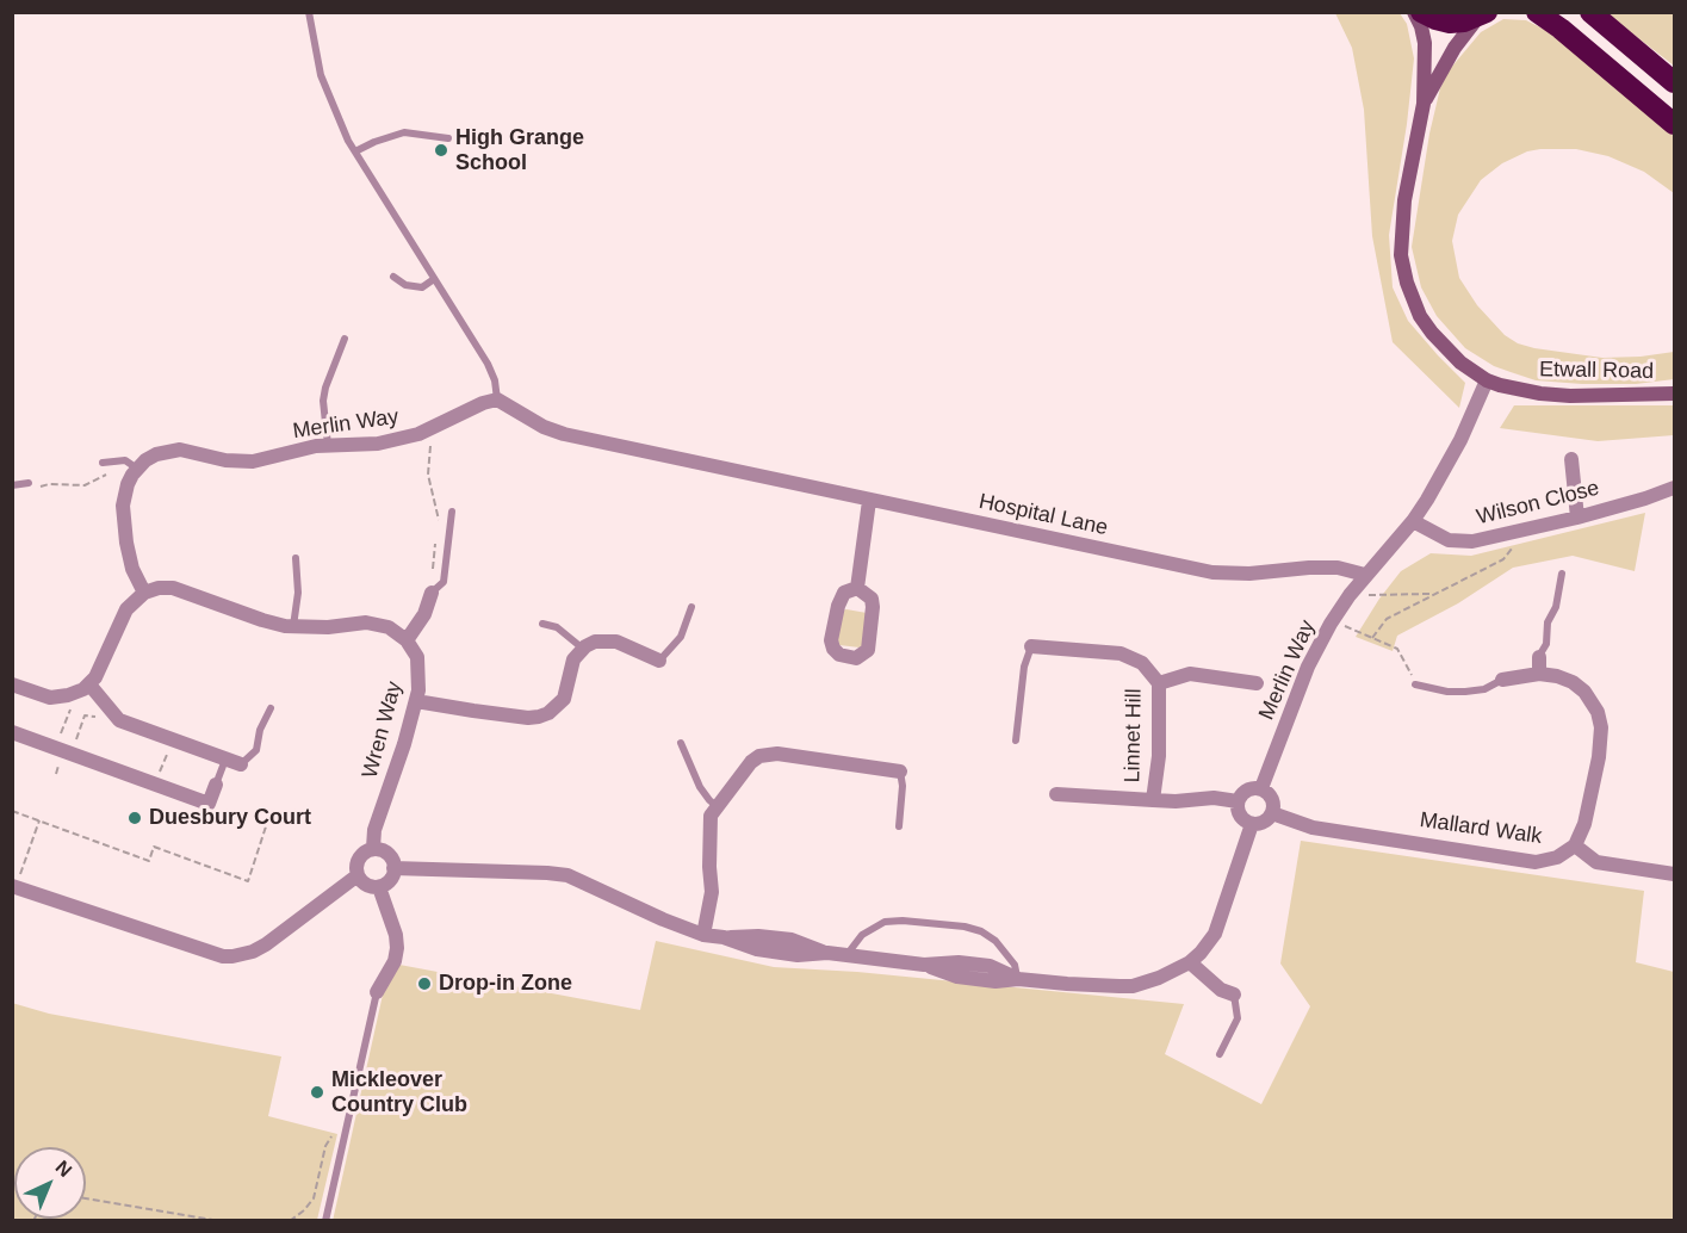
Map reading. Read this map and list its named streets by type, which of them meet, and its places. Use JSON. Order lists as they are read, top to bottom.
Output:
{
  "streets": {
    "street": [
      "Etwall Road",
      "Merlin Way",
      "Wilson Close",
      "Hospital Lane",
      "Wren Way",
      "Linnet Hill",
      "Mallard Walk"
    ]
  },
  "crossings": [
    ["Merlin Way", "Hospital Lane"],
    ["Merlin Way", "Linnet Hill"],
    ["Merlin Way", "Mallard Walk"],
    ["Linnet Hill", "Mallard Walk"]
  ],
  "places": [
    "High Grange School",
    "Duesbury Court",
    "Drop-in Zone",
    "Mickleover Country Club"
  ],
  "north": "top right"
}
